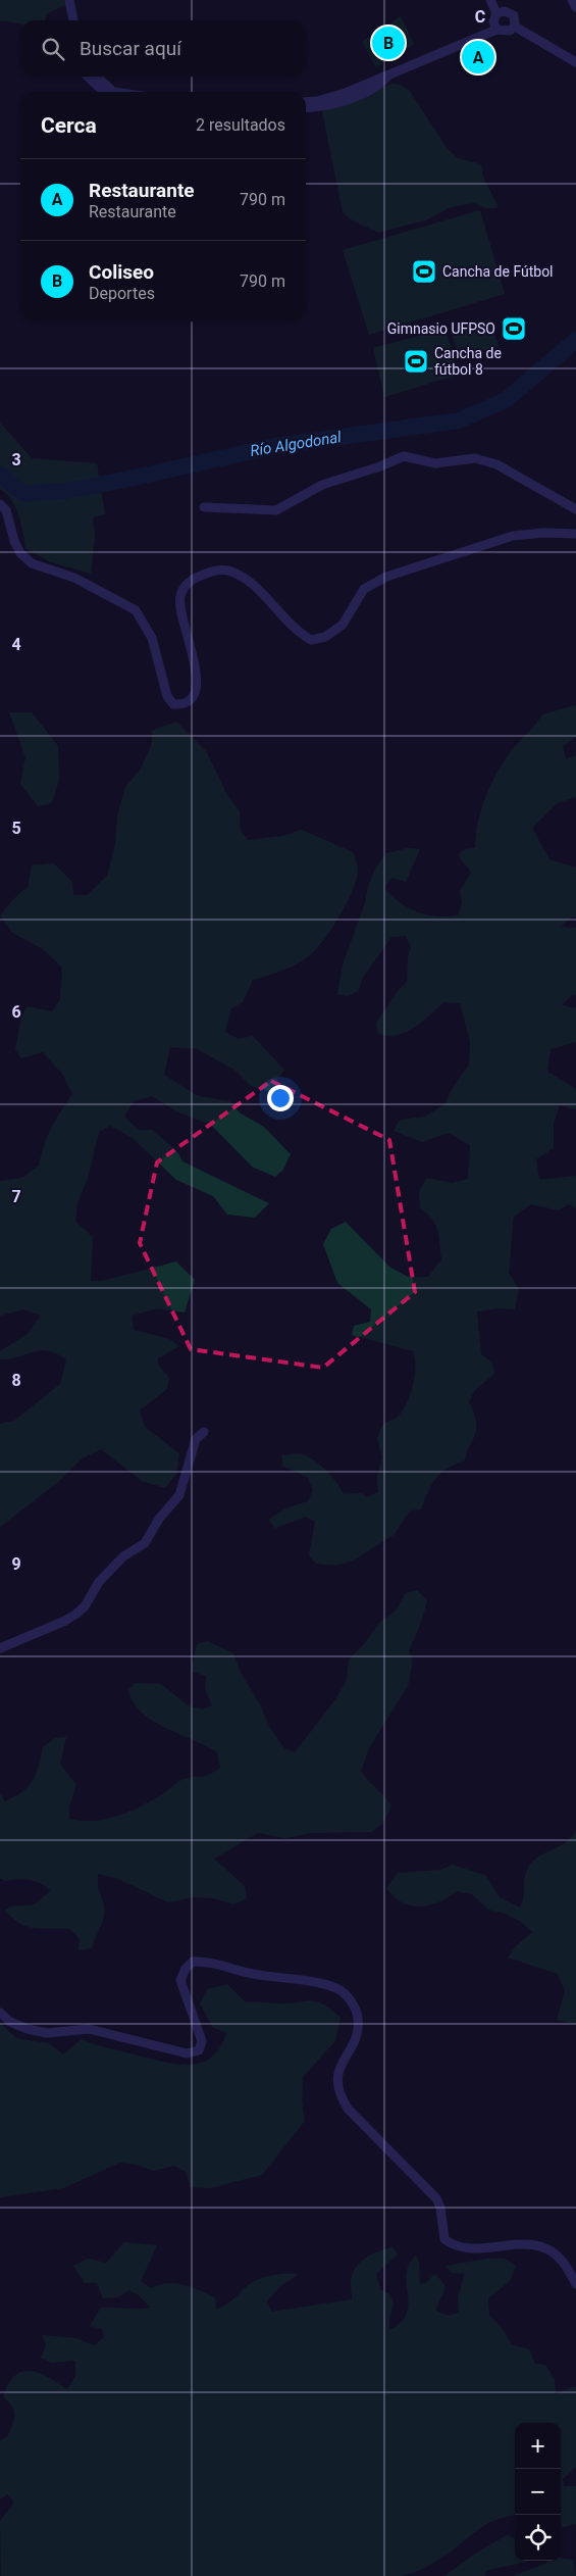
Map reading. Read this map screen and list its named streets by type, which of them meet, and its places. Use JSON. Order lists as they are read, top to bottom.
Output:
{
  "water": ["Río Algodonal"],
  "places": {
    "sports": ["Cancha de Fútbol", "Gimnasio UFPSO", "Cancha de fútbol 8"]
  },
  "page": {
    "search": "Buscar aquí",
    "pins": ["B", "A"],
    "heading": ["Cerca", "2 resultados"],
    "list": [
      {
        "mark": "A",
        "name": "Restaurante",
        "note": "Restaurante",
        "value": "790 m"
      },
      {
        "mark": "B",
        "name": "Coliseo",
        "note": "Deportes",
        "value": "790 m"
      }
    ],
    "map_buttons": ["+", "−"]
  },
  "grid": {
    "columns": ["C"],
    "rows": [
      "3",
      "4",
      "5",
      "6",
      "7",
      "8",
      "9"
    ]
  }
}
